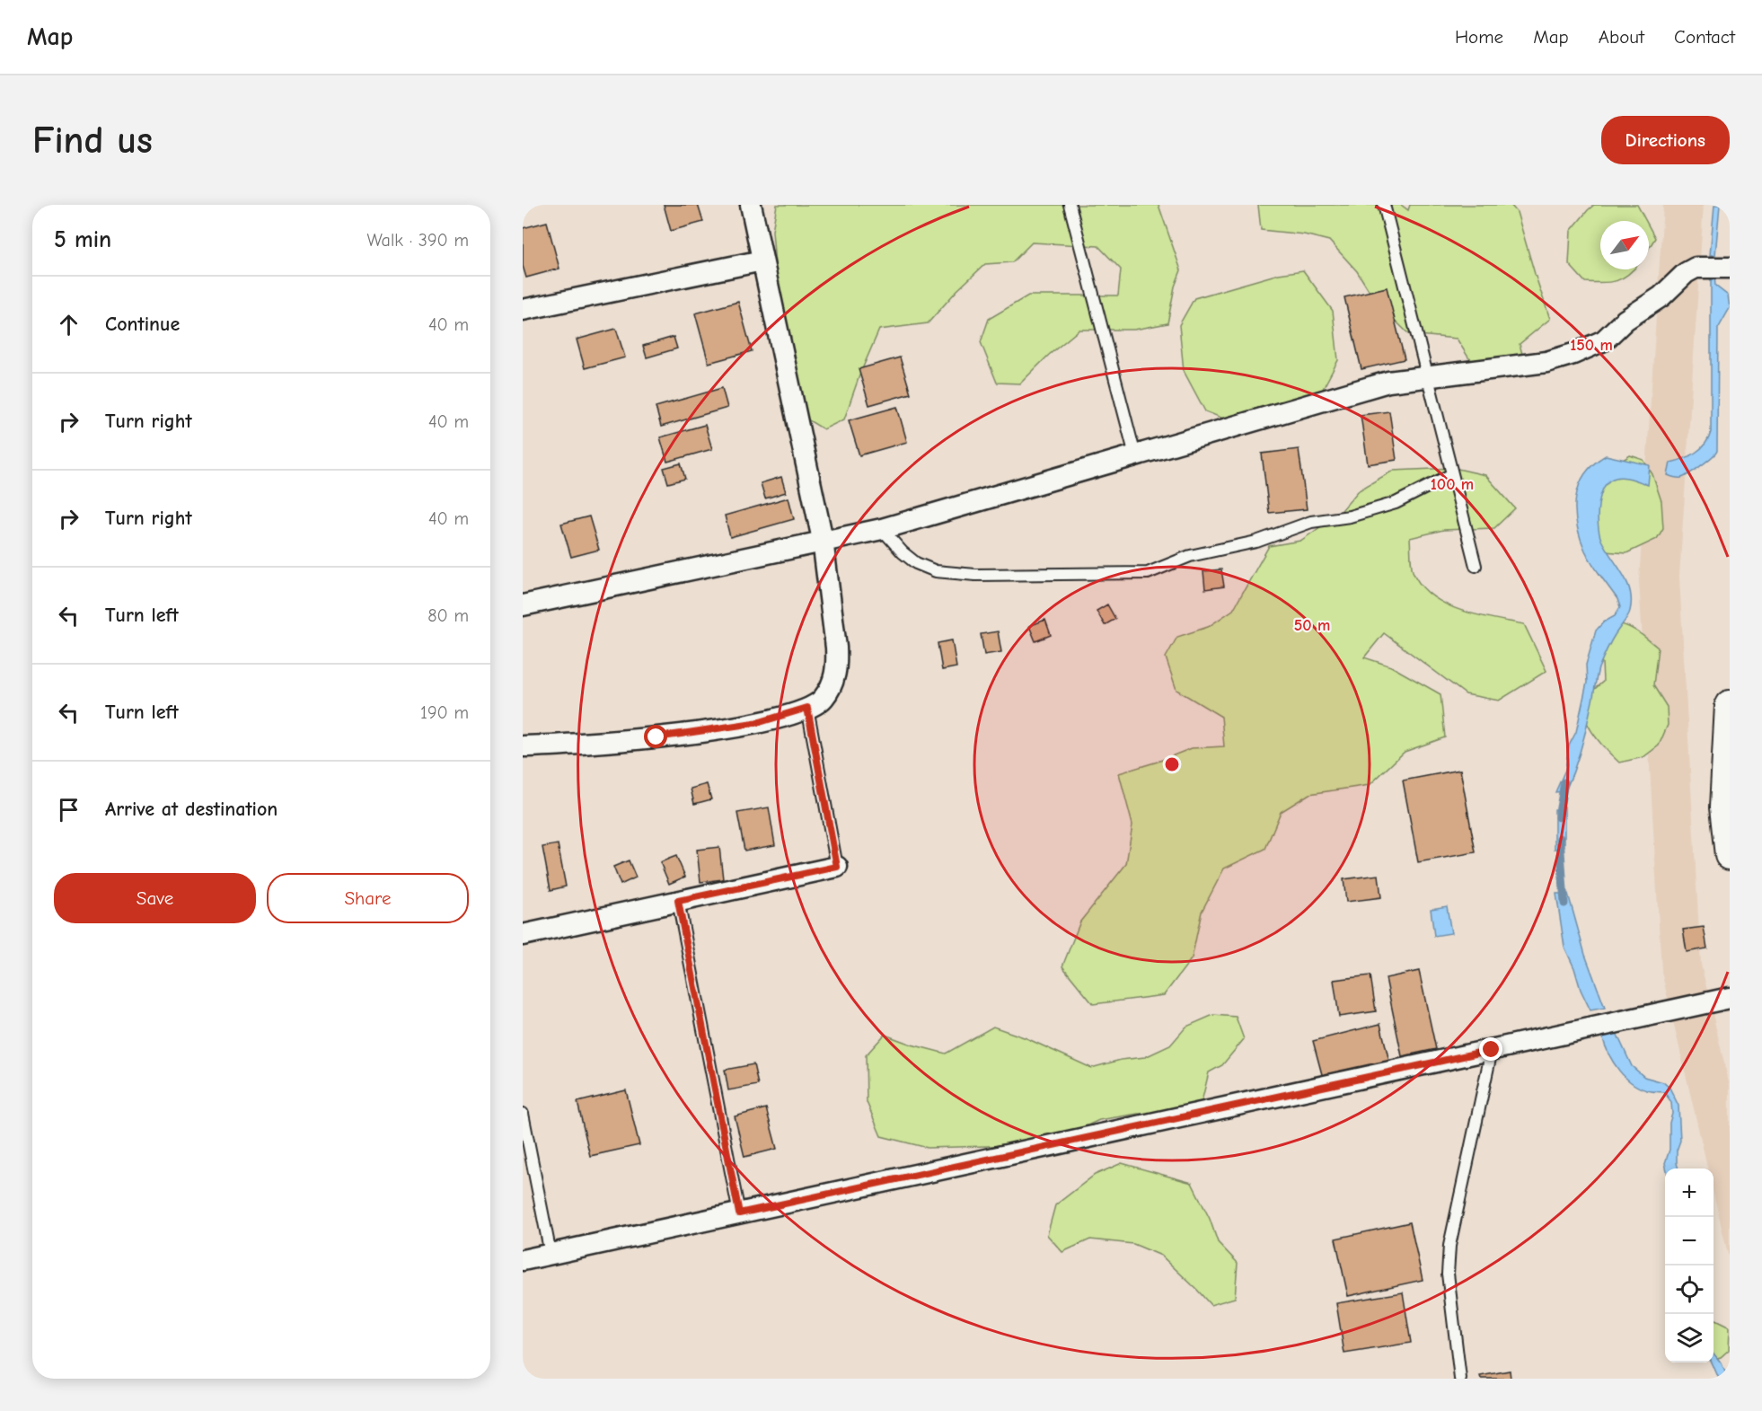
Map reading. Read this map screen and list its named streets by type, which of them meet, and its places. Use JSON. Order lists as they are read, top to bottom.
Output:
{
  "north": "top right",
  "page": {
    "header": "Map",
    "nav": [
      "Home",
      "Map",
      "About",
      "Contact"
    ],
    "buttons": [
      "Directions",
      ["Save", "Share"]
    ],
    "title": "Find us",
    "heading": ["5 min", "Walk · 390 m"],
    "list": [
      ["Continue", "40 m"],
      ["Turn right", "40 m"],
      ["Turn right", "40 m"],
      ["Turn left", "80 m"],
      ["Turn left", "190 m"],
      "Arrive at destination"
    ],
    "map_buttons": ["+", "−"]
  },
  "rings": ["150 m", "100 m", "50 m"]
}
